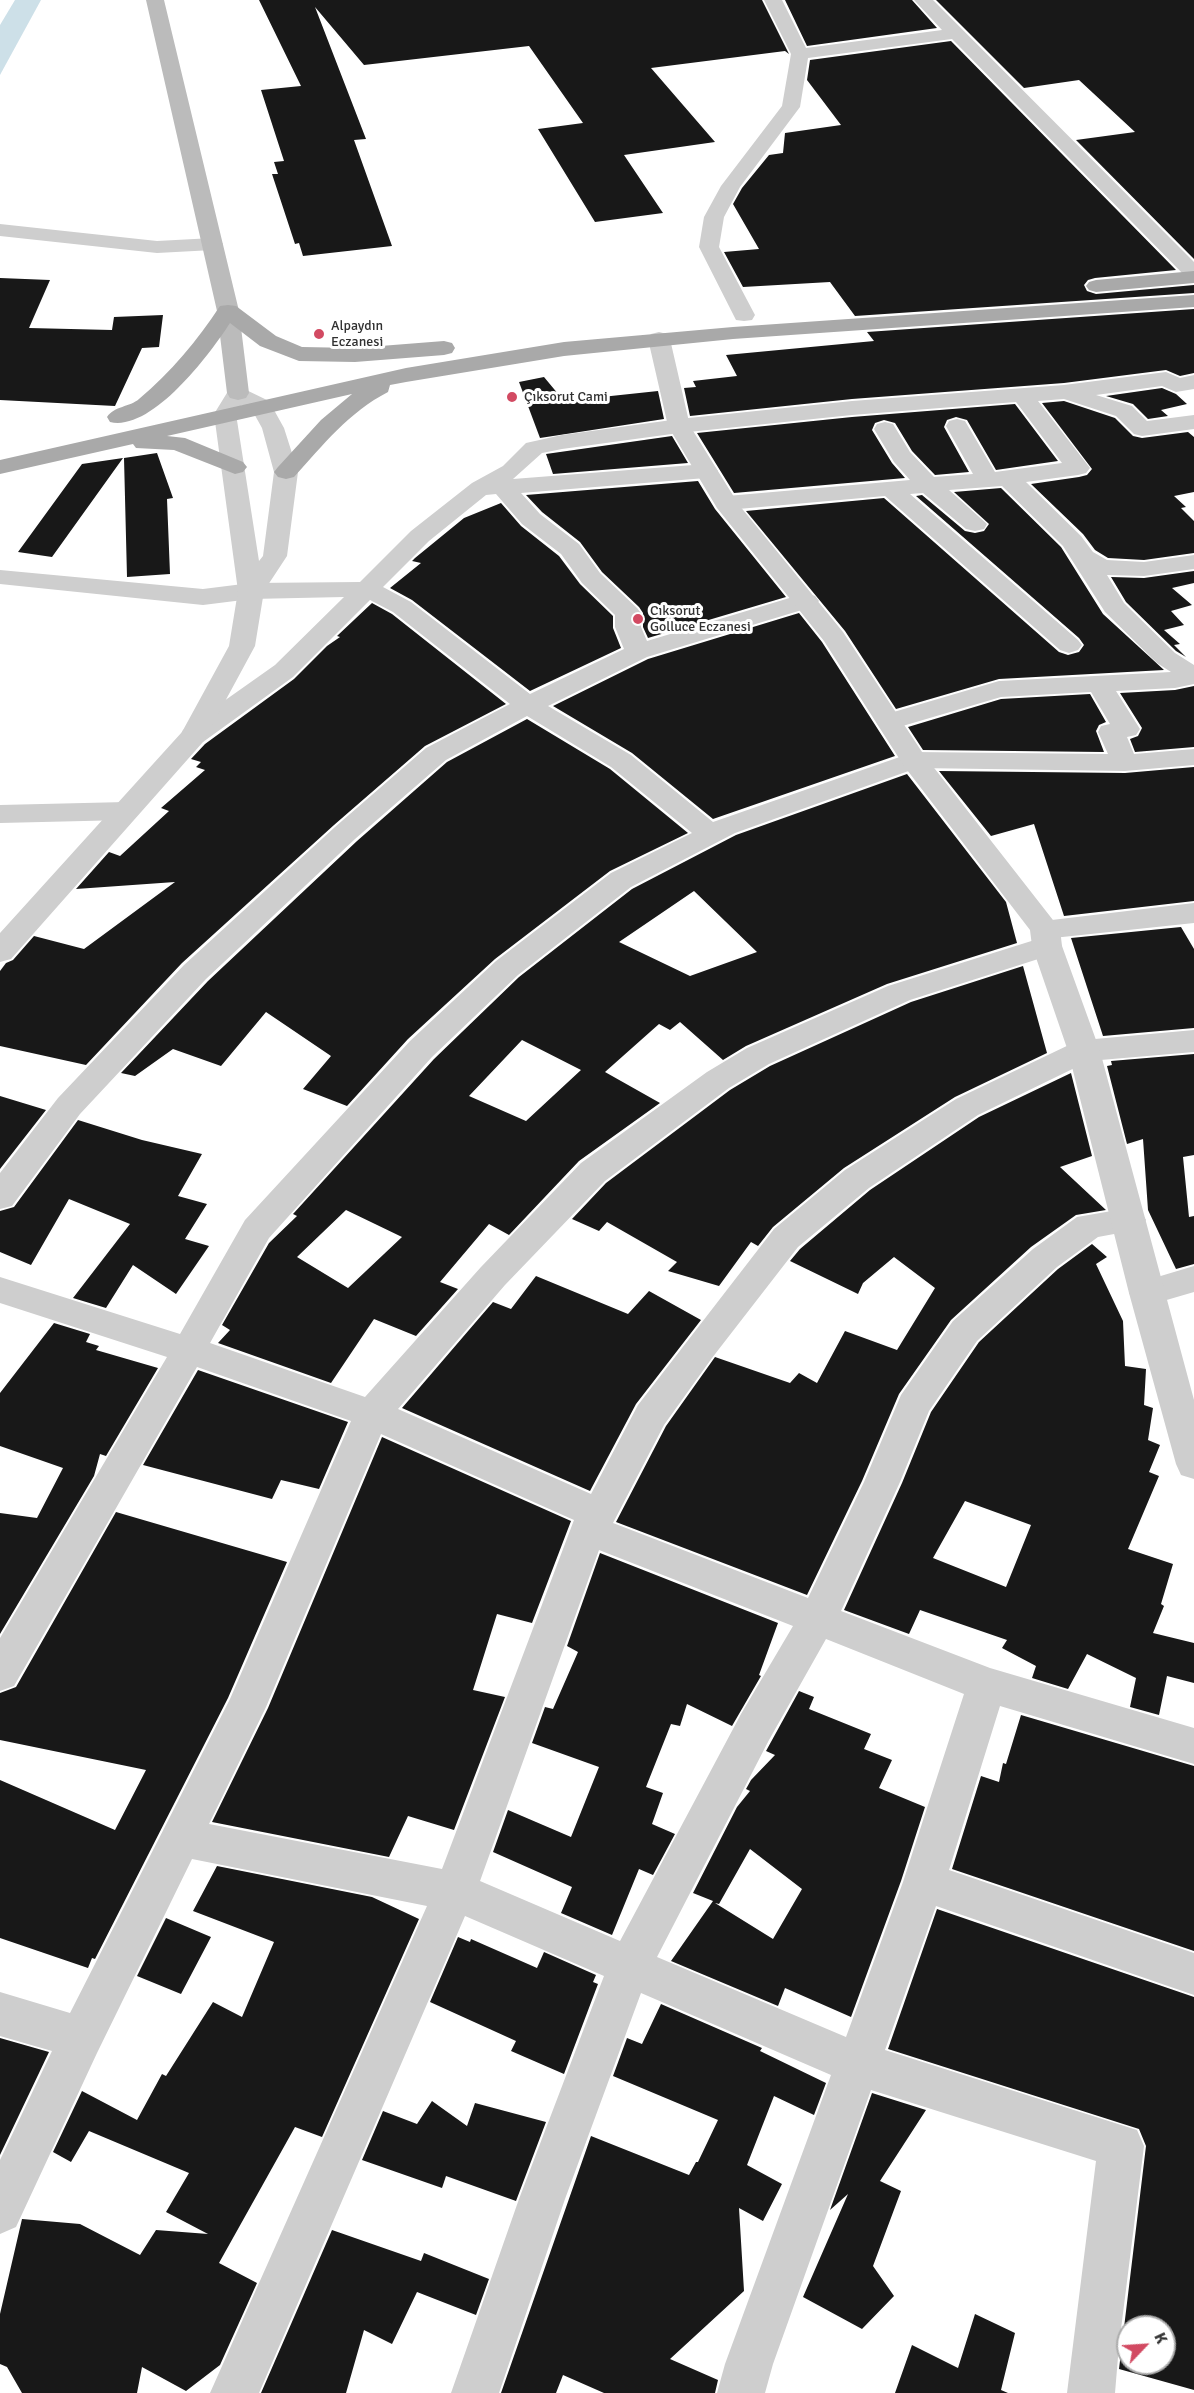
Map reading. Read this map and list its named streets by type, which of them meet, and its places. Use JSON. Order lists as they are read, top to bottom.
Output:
{
  "places": ["Alpaydın Eczanesi", "Çıksorut Cami", "Cıksorut Golluce Eczanesi"],
  "north": "top right"
}
